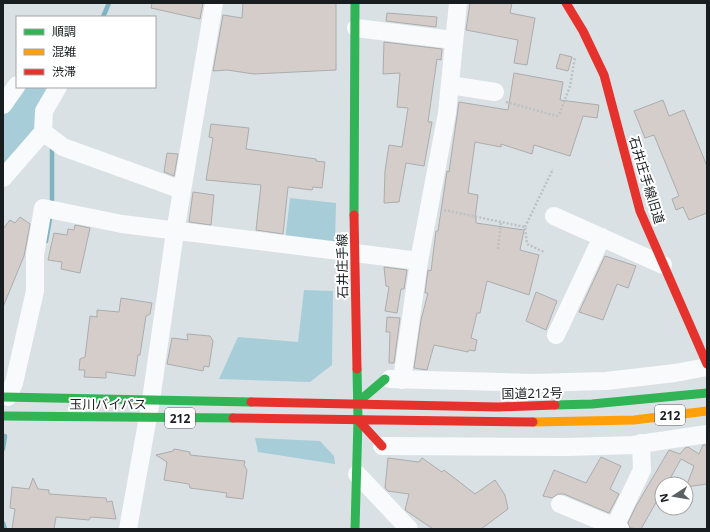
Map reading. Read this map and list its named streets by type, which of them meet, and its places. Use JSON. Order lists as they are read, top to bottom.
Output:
{
  "streets": {
    "main road": [
      "石井庄手線旧道",
      "石井庄手線",
      "国道212号",
      "玉川バイパス",
      "212"
    ]
  },
  "crossings": [
    ["石井庄手線", "国道212号"],
    ["石井庄手線", "玉川バイパス"],
    ["石井庄手線", "212"],
    ["国道212号", "玉川バイパス"],
    ["玉川バイパス", "212"]
  ],
  "legend": ["順調", "混雑", "渋滞"],
  "north": "left"
}
